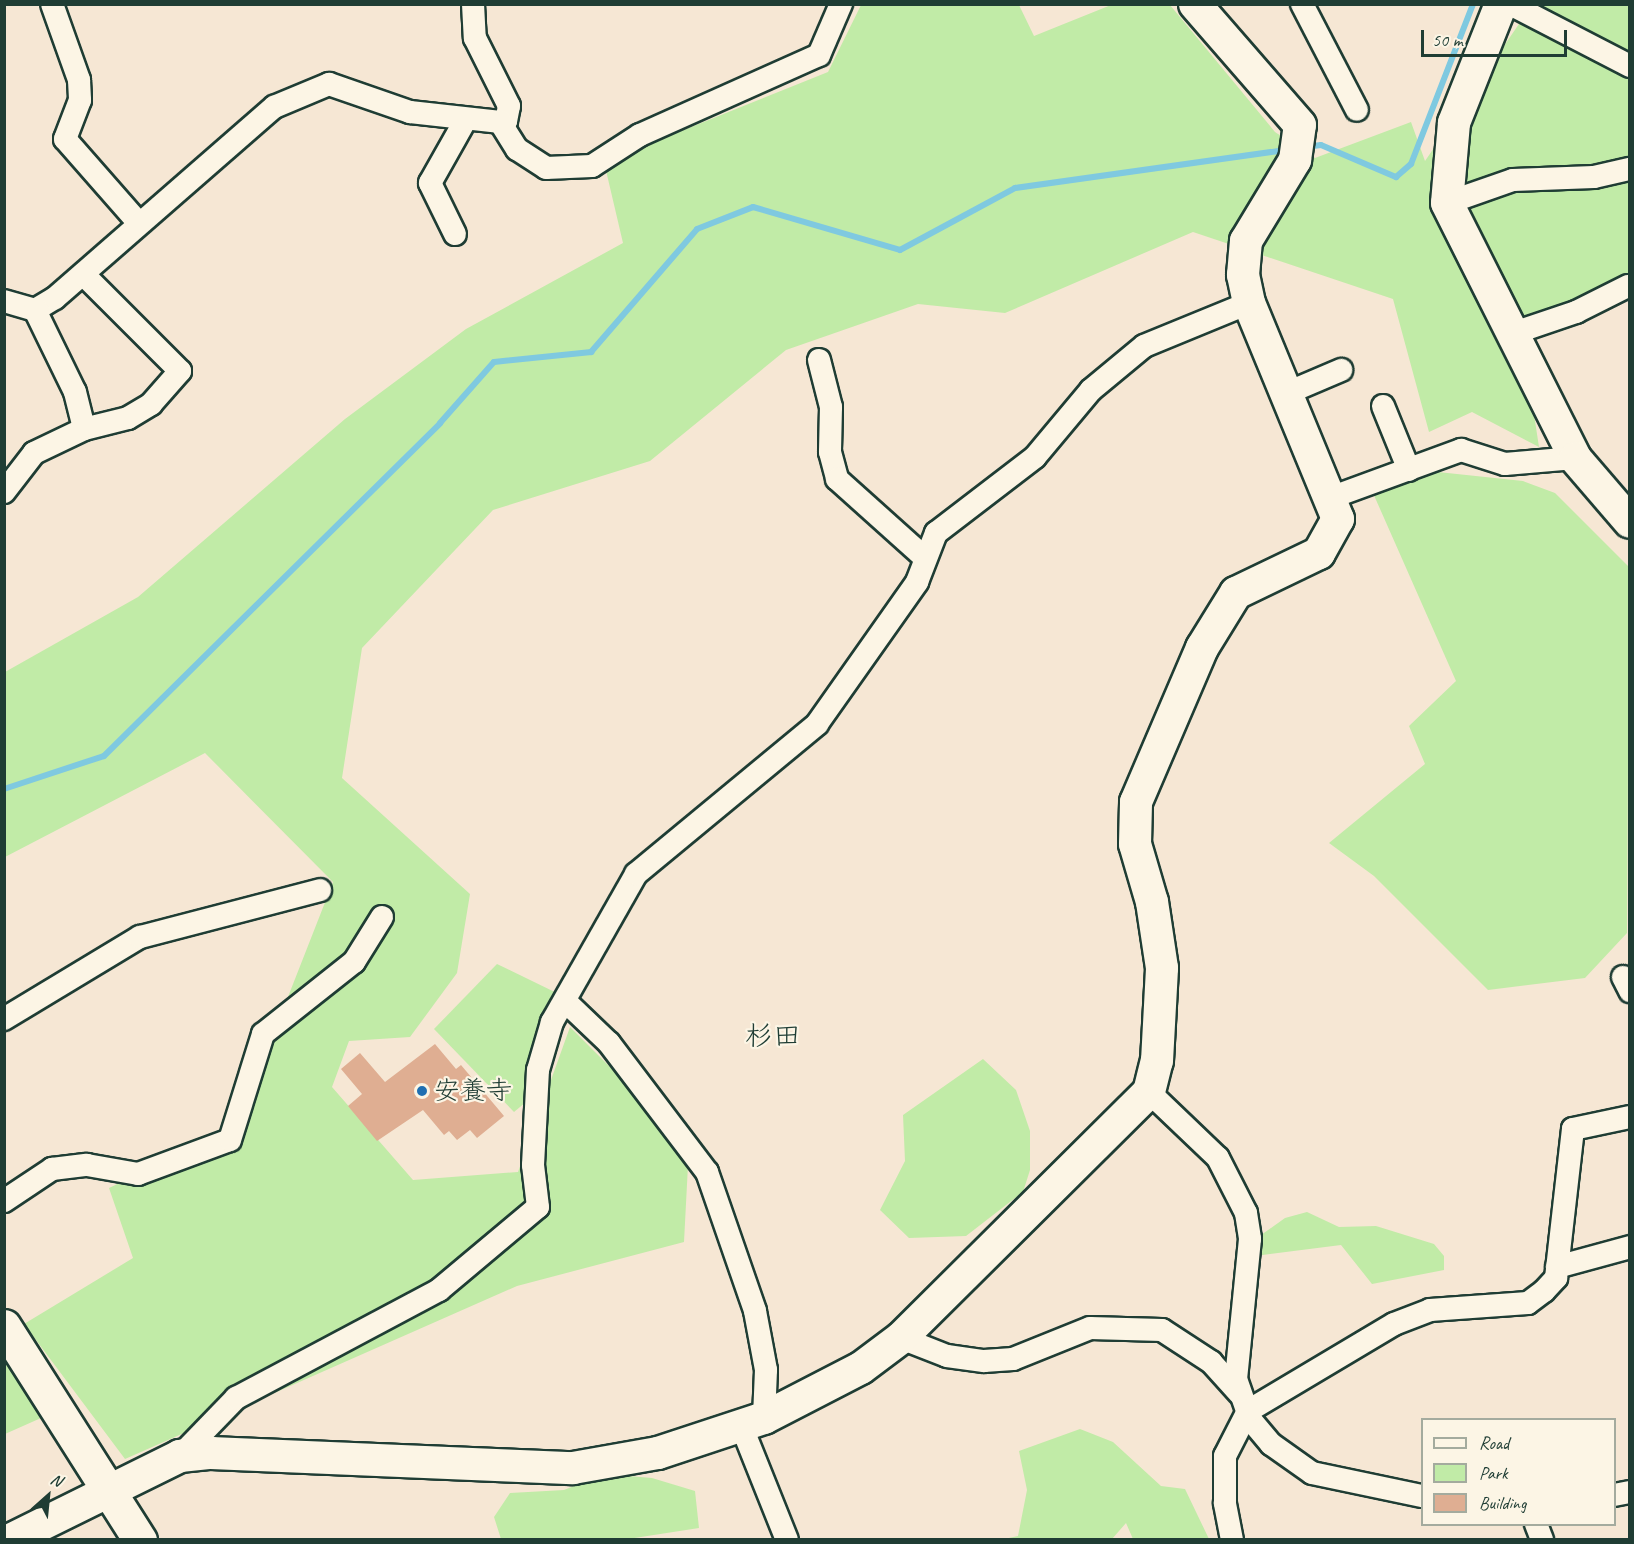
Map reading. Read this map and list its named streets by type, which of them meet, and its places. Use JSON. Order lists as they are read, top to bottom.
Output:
{
  "districts": ["杉田"],
  "places": ["安養寺"],
  "legend": ["Road", "Park", "Building"],
  "scale_bar": "50 m",
  "north": "top right"
}
